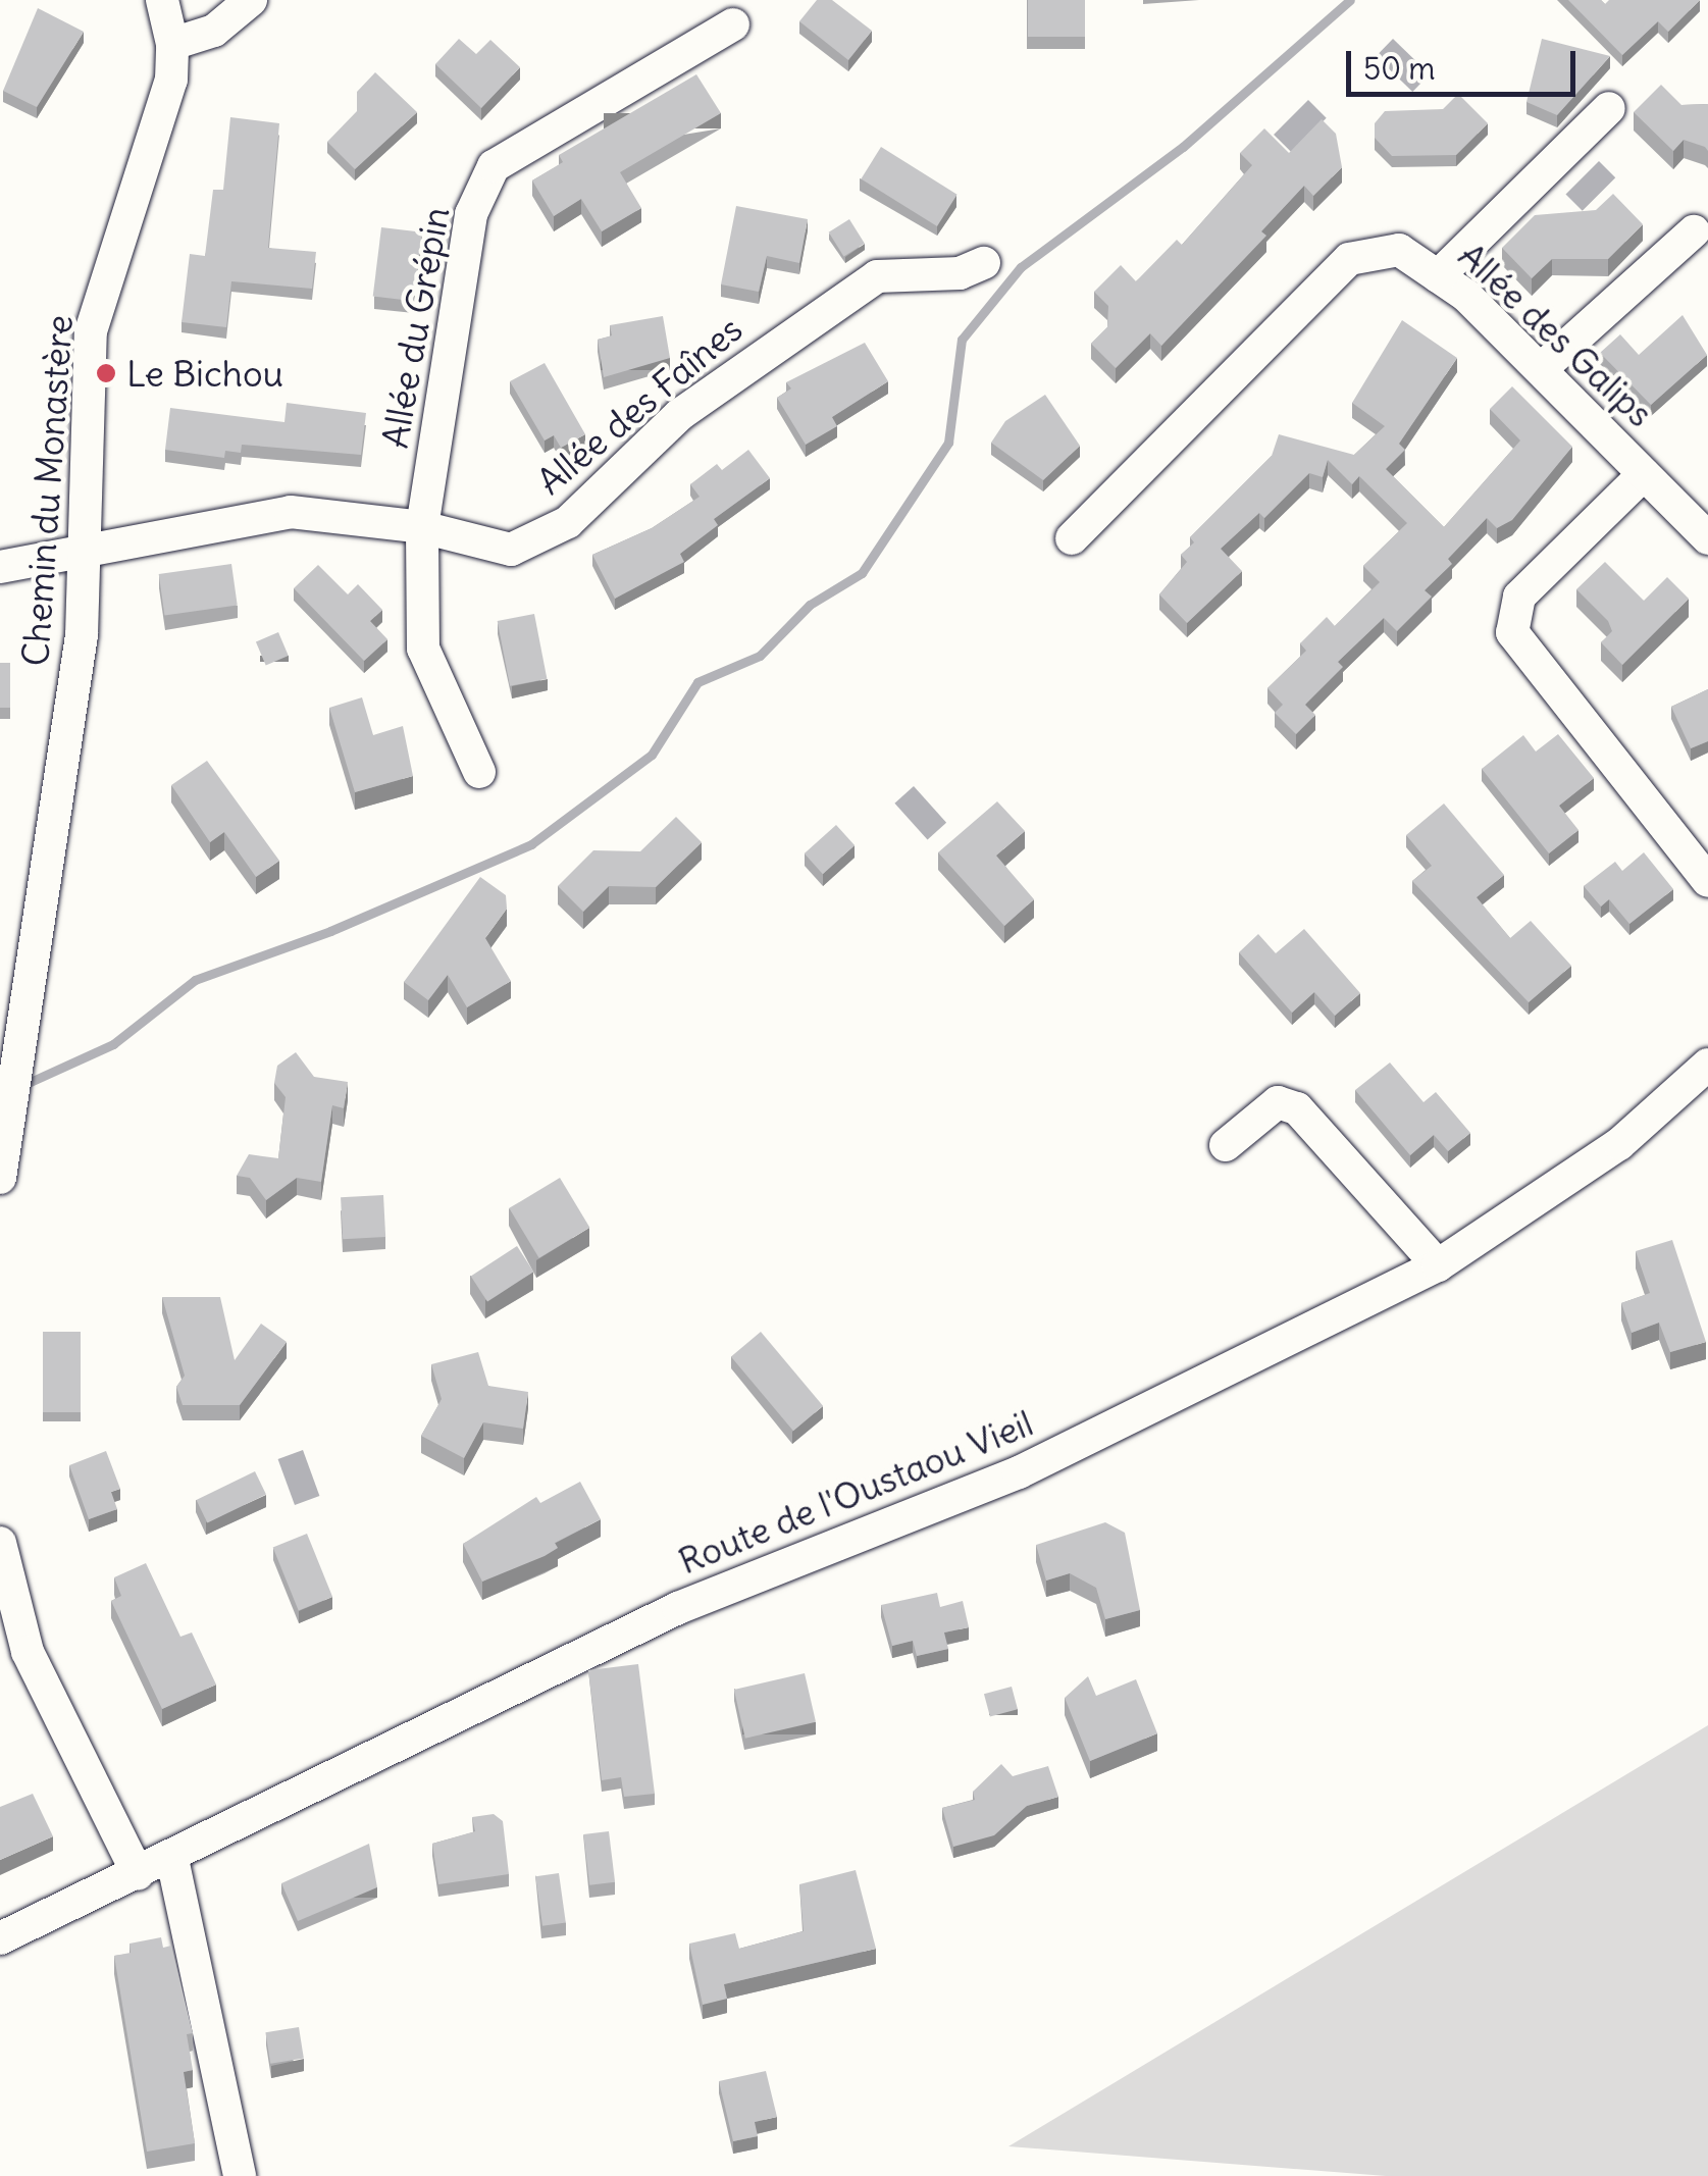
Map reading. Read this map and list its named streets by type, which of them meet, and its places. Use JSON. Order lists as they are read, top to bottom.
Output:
{
  "streets": {
    "street": [
      "Allée du Grépin",
      "Allée des Galips",
      "Allée des Faînes",
      "Chemin du Monastère",
      "Route de l'Oustaou Vieil"
    ]
  },
  "crossings": [
    ["Allée du Grépin", "Allée des Faînes"],
    ["Allée des Faînes", "Chemin du Monastère"]
  ],
  "places": ["Le Bichou"],
  "scale_bar": "50 m"
}
